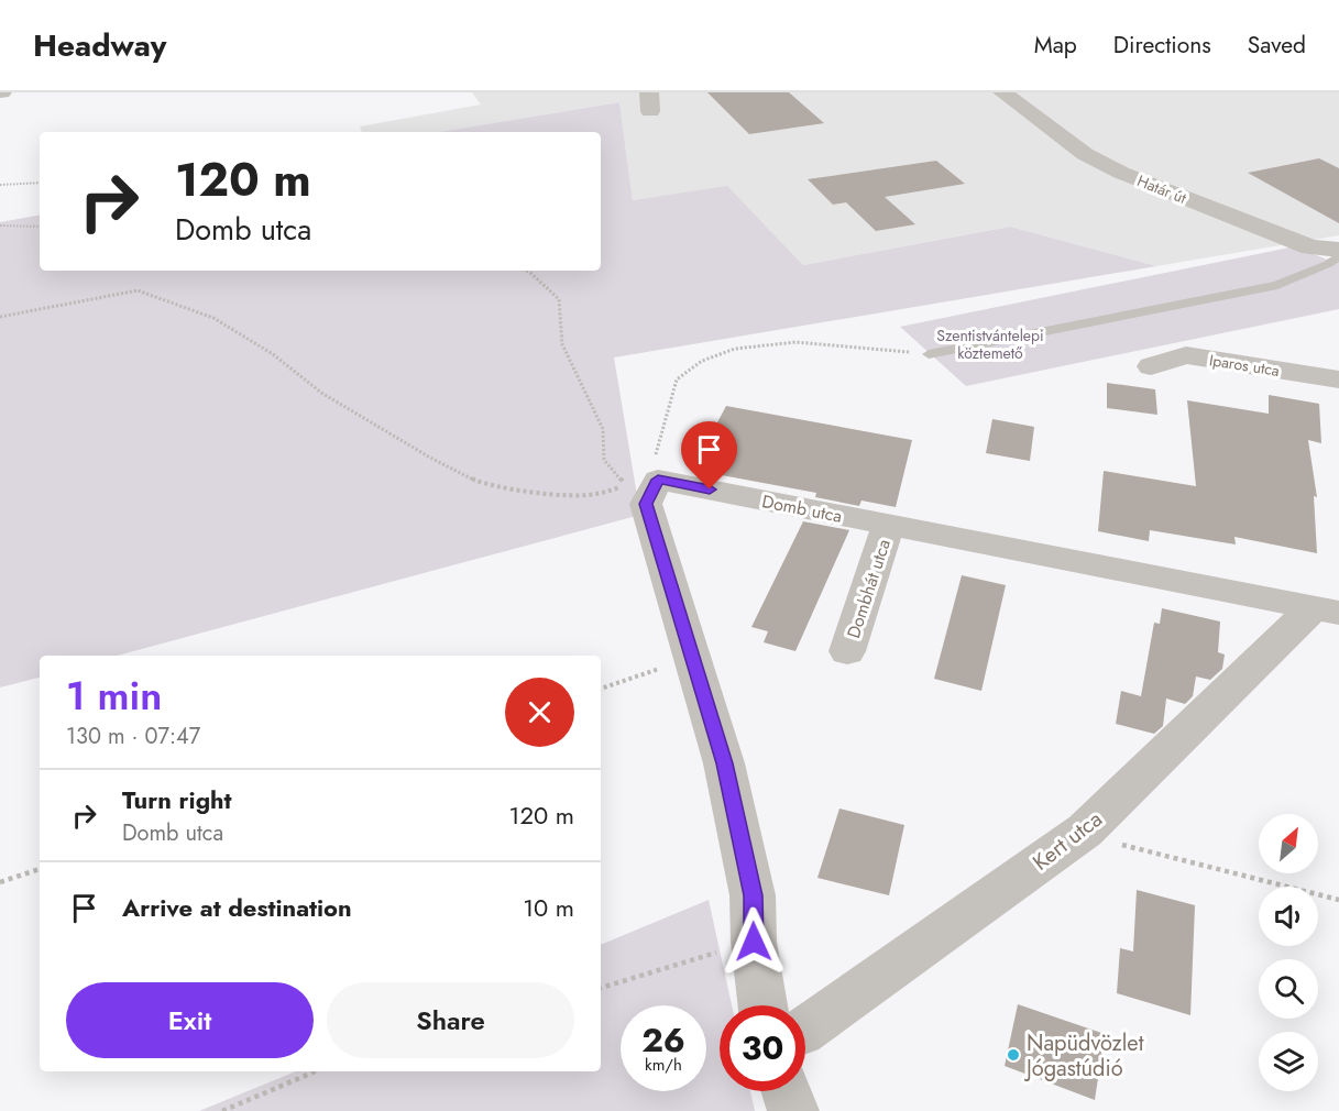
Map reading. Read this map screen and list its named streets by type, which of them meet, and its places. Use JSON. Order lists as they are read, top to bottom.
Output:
{
  "streets": {
    "street": [
      "Határ út",
      "Iparos utca",
      "Domb utca",
      "Dombhát utca",
      "Kert utca"
    ]
  },
  "crossings": [
    ["Domb utca", "Dombhát utca"],
    ["Domb utca", "Kert utca"]
  ],
  "parks": ["Szentistvántelepi köztemető"],
  "places": ["Napüdvözlet Jógastúdió"],
  "north": "top right",
  "page": {
    "header": "Headway",
    "nav": ["Map", "Directions", "Saved"],
    "turn": ["120 m", "Domb utca"],
    "heading": ["1 min", "130 m · 07:47"],
    "list": [
      {
        "name": "Turn right",
        "note": "Domb utca",
        "value": "120 m"
      },
      {
        "name": "Arrive at destination",
        "value": "10 m"
      }
    ],
    "buttons": ["Exit", "Share"],
    "speed": "26 km/h",
    "limit": "30"
  }
}
